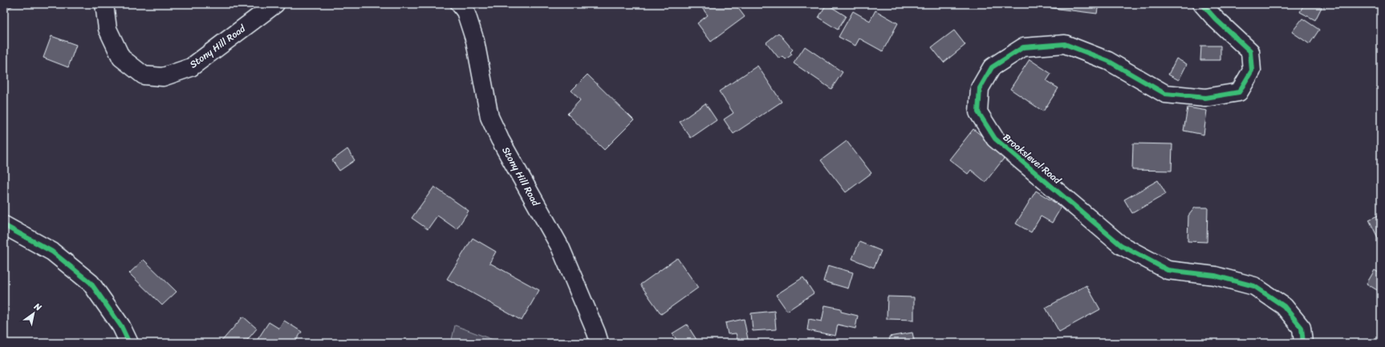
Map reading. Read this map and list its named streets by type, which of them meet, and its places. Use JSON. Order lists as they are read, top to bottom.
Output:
{
  "streets": {
    "street": ["Stony Hill Road", "Brookslevel Road"]
  },
  "north": "top right"
}
